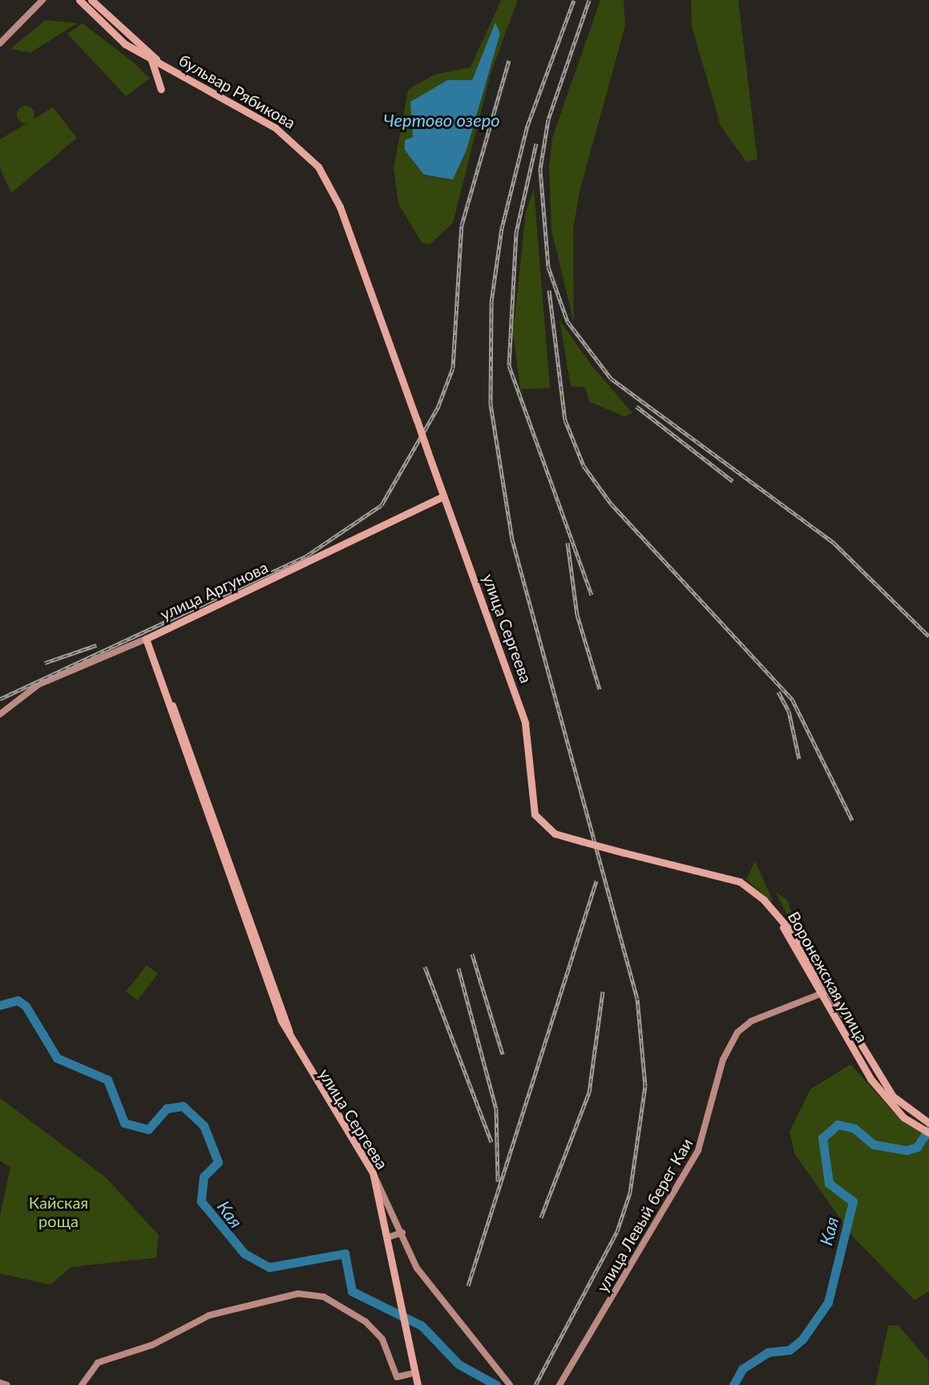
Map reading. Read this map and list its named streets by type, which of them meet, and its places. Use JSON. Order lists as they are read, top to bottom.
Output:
{
  "streets": {
    "main road": [
      "бульвар Рябикова",
      "улица Аргунова",
      "улица Сергеева",
      "Воронежская улица"
    ],
    "street": ["улица Левый берег Каи"]
  },
  "crossings": [
    ["бульвар Рябикова", "улица Сергеева"],
    ["улица Аргунова", "улица Сергеева"],
    ["улица Сергеева", "Воронежская улица"],
    ["Воронежская улица", "улица Левый берег Каи"]
  ],
  "water": ["Чертово озеро", "Кая"],
  "parks": ["Кайская роща"]
}
